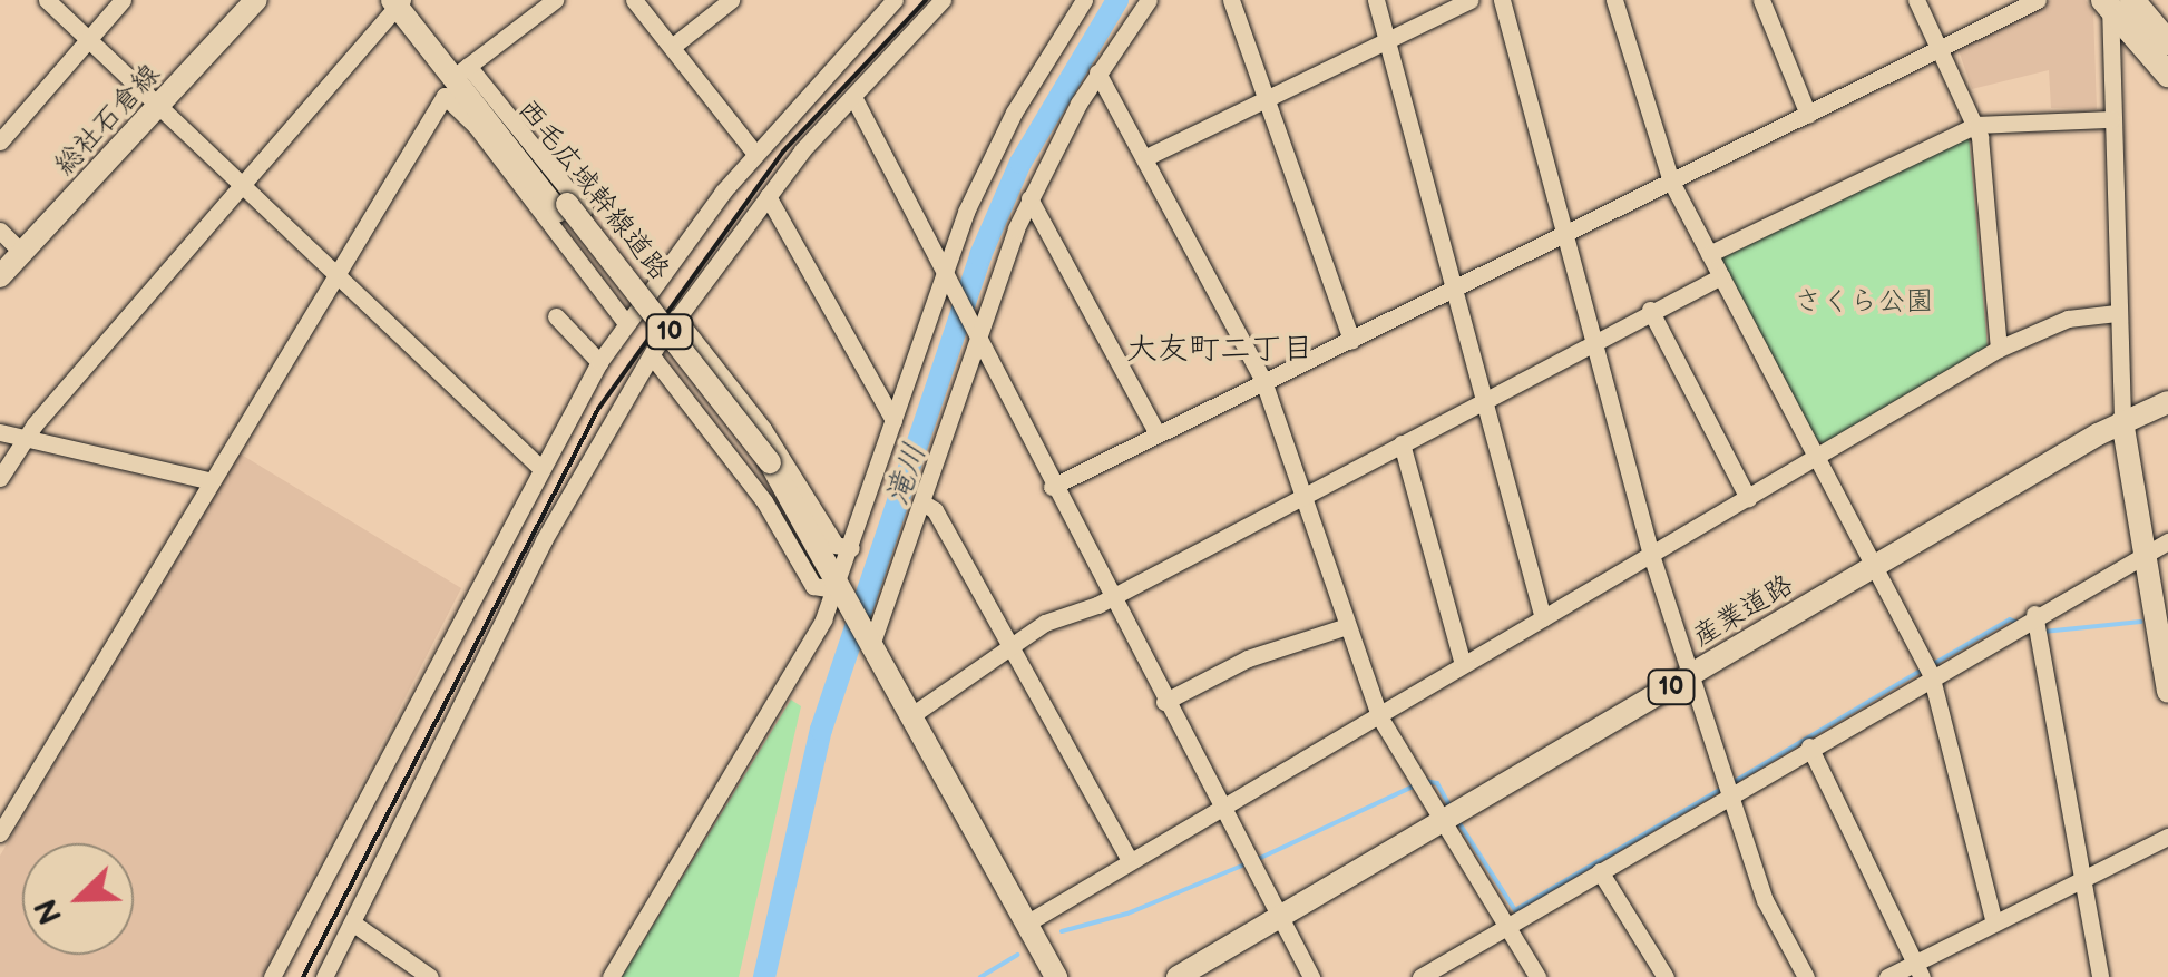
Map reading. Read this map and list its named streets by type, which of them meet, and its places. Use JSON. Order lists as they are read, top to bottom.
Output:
{
  "streets": {
    "main road": [
      "総社石倉線",
      "西毛広域幹線道路",
      "10",
      "産業道路"
    ]
  },
  "districts": ["大友町二丁目"],
  "water": ["滝川"],
  "parks": ["さくら公園"],
  "north": "bottom left"
}
